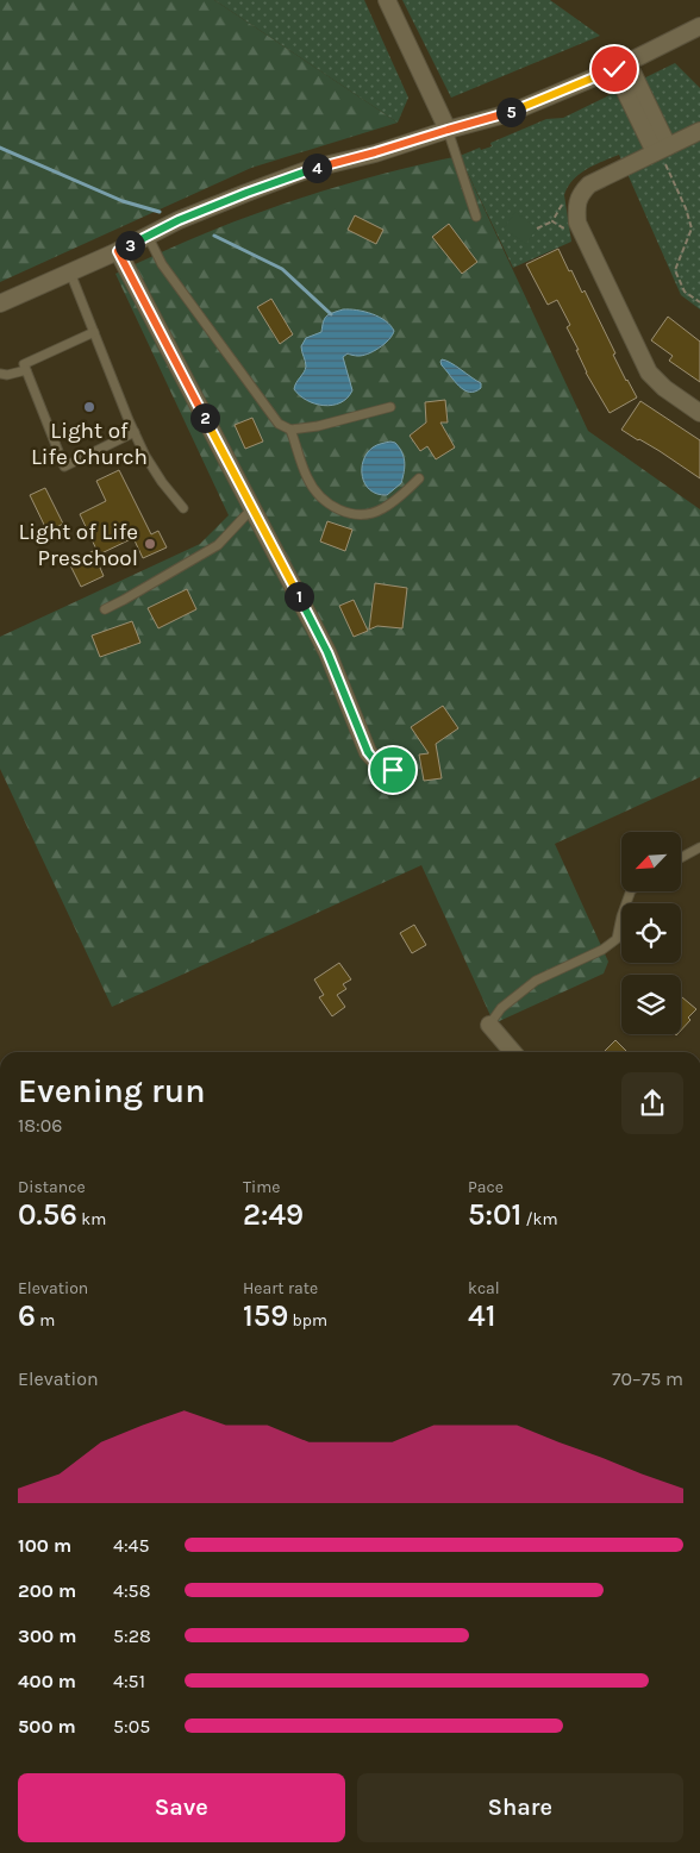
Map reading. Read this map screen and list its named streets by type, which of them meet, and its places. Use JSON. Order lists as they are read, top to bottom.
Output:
{
  "places": ["Light of Life Church", "Light of Life Preschool"],
  "north": "bottom left",
  "page": {
    "pins": [
      "5",
      "4",
      "3",
      "2",
      "1"
    ],
    "heading": ["Evening run", "18:06"],
    "stats": [
      ["Distance", "0.56 km"],
      ["Time", "2:49"],
      ["Pace", "5:01 /km"],
      ["Elevation", "6 m"],
      ["Heart rate", "159 bpm"],
      ["kcal", "41"]
    ],
    "chart": ["Elevation", "70–75 m"],
    "list": [
      {
        "name": "100 m",
        "note": "4:45"
      },
      {
        "name": "200 m",
        "note": "4:58"
      },
      {
        "name": "300 m",
        "note": "5:28"
      },
      {
        "name": "400 m",
        "note": "4:51"
      },
      {
        "name": "500 m",
        "note": "5:05"
      }
    ],
    "buttons": ["Save", "Share"]
  }
}
